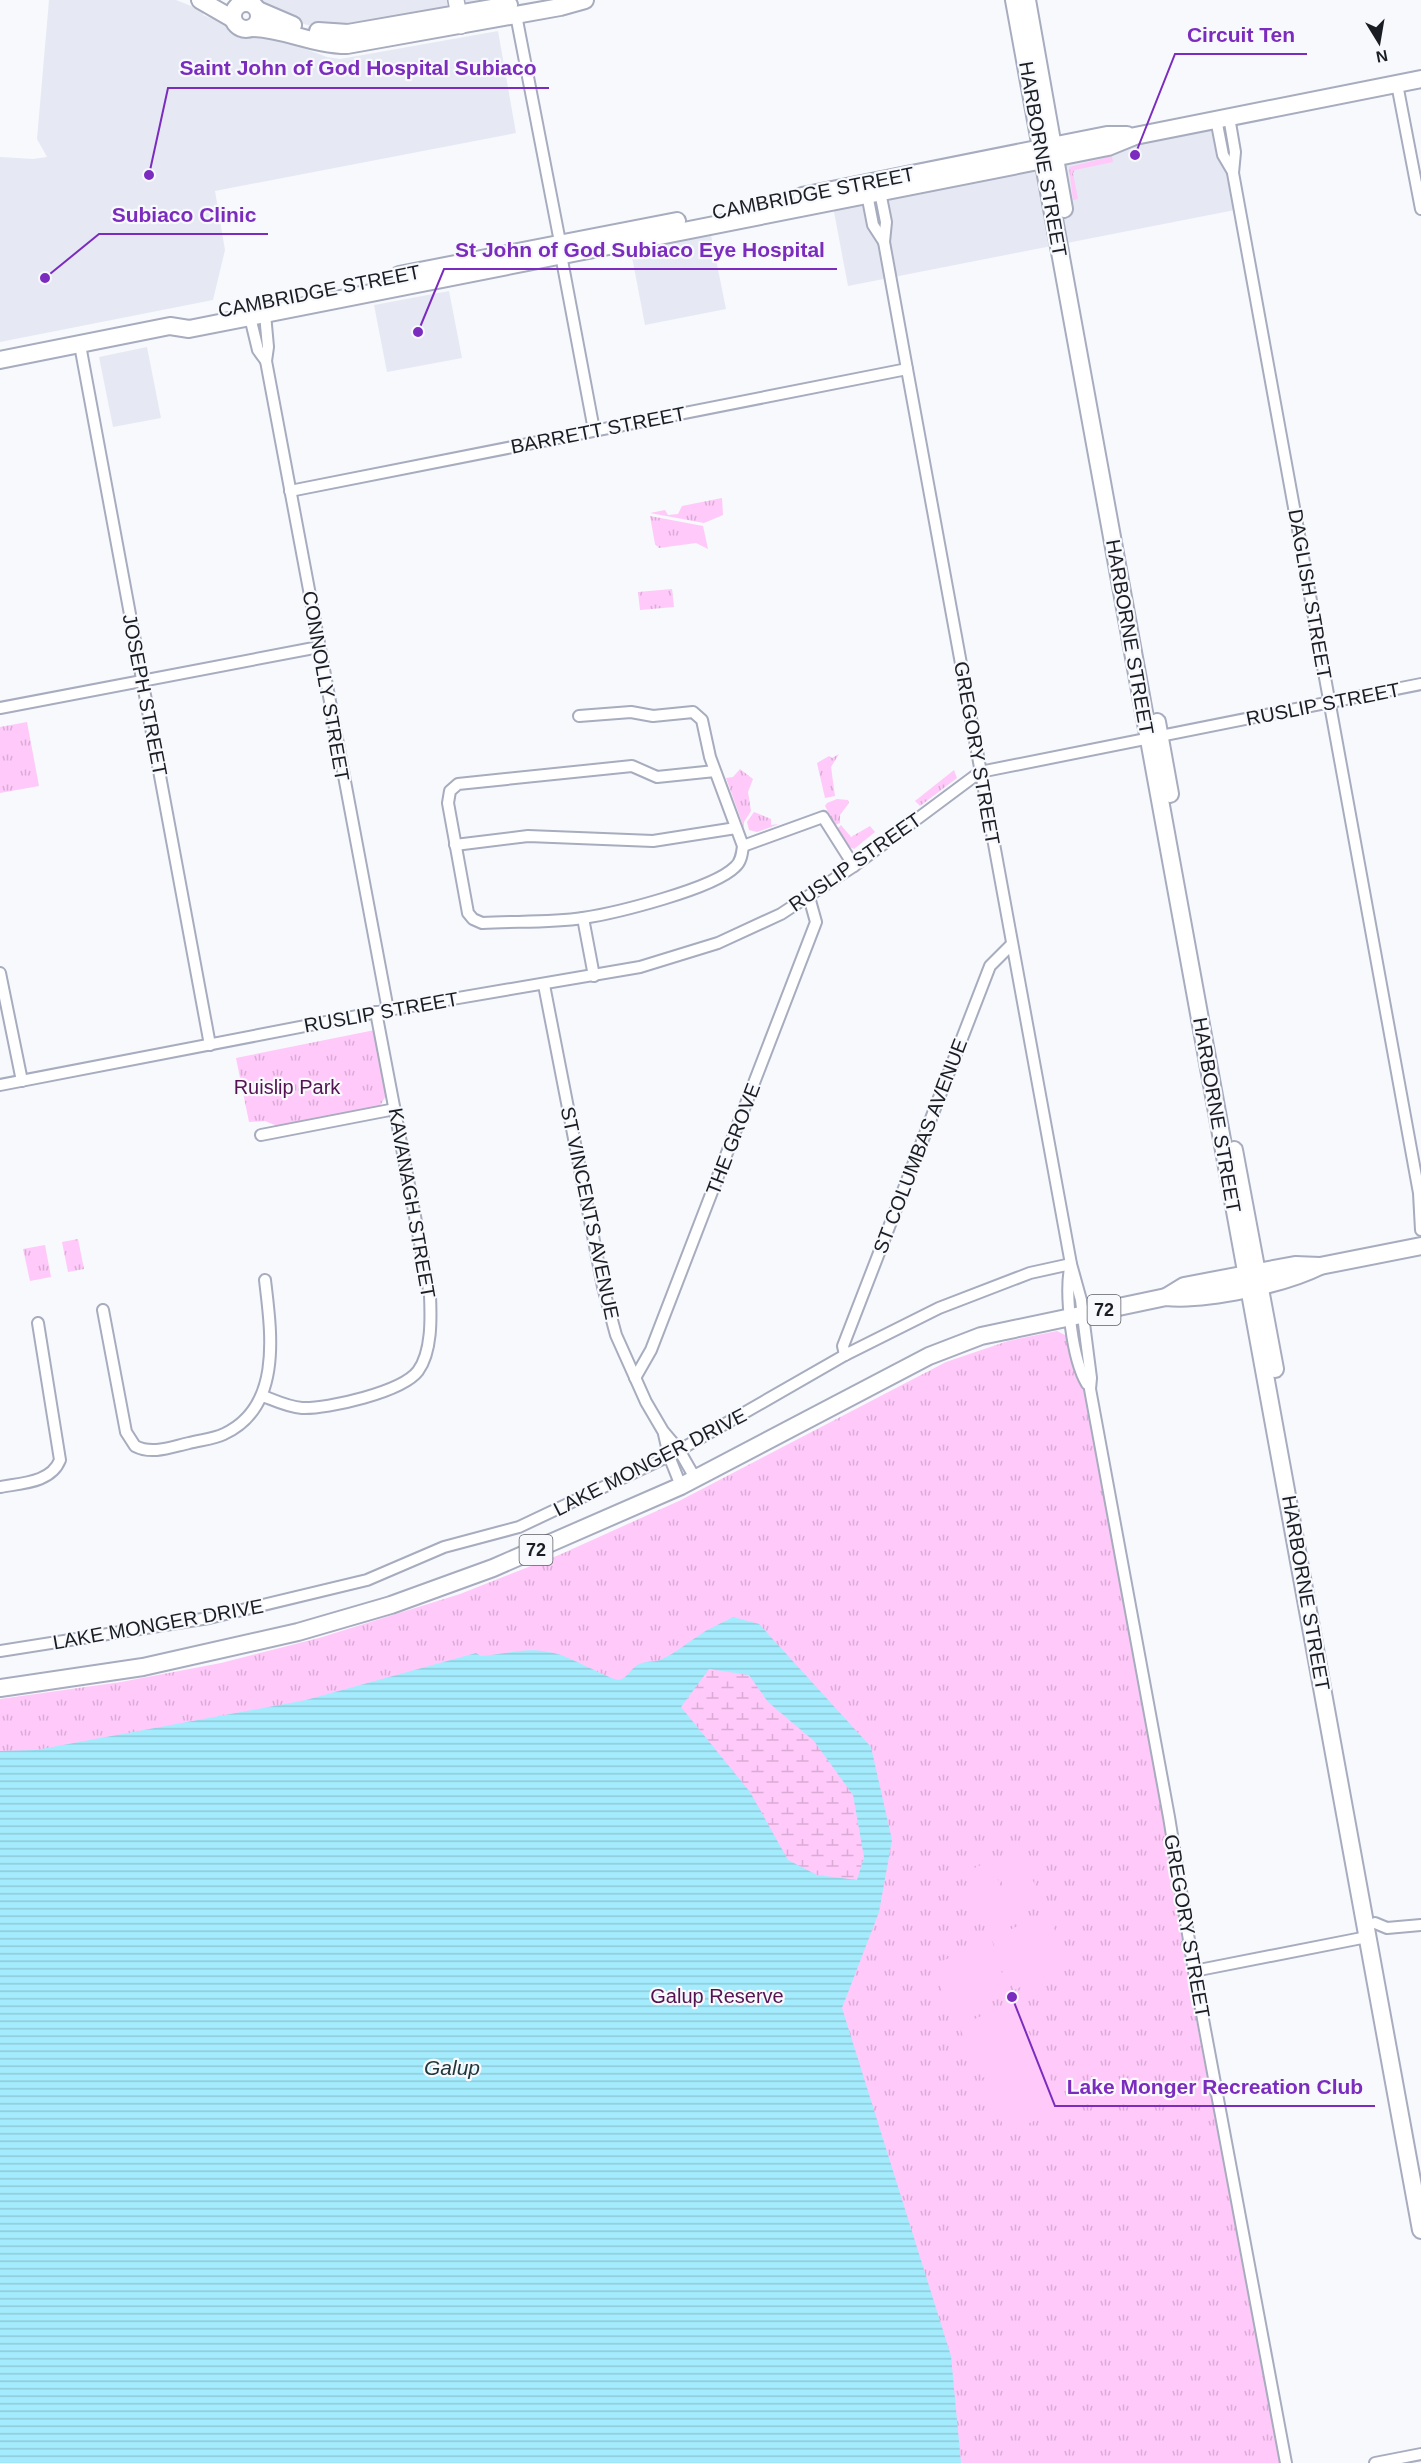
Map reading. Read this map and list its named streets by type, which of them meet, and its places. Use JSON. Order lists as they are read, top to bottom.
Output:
{
  "streets": {
    "main road": [
      "HARBORNE STREET",
      "CAMBRIDGE STREET",
      "72",
      "LAKE MONGER DRIVE"
    ],
    "street": [
      "BARRETT STREET",
      "DAGLISH STREET",
      "CONNOLLY STREET",
      "JOSEPH STREET",
      "RUSLIP STREET",
      "GREGORY STREET",
      "THE GROVE",
      "ST COLUMBAS AVENUE",
      "KAVANAGH STREET",
      "ST VINCENTS AVENUE"
    ]
  },
  "crossings": [
    ["HARBORNE STREET", "CAMBRIDGE STREET"],
    ["HARBORNE STREET", "RUSLIP STREET"],
    ["HARBORNE STREET", "72"],
    ["CAMBRIDGE STREET", "DAGLISH STREET"],
    ["CAMBRIDGE STREET", "CONNOLLY STREET"],
    ["CAMBRIDGE STREET", "JOSEPH STREET"],
    ["CAMBRIDGE STREET", "GREGORY STREET"],
    ["BARRETT STREET", "CONNOLLY STREET"],
    ["BARRETT STREET", "GREGORY STREET"],
    ["DAGLISH STREET", "RUSLIP STREET"],
    ["CONNOLLY STREET", "RUSLIP STREET"],
    ["JOSEPH STREET", "RUSLIP STREET"],
    ["RUSLIP STREET", "GREGORY STREET"],
    ["RUSLIP STREET", "THE GROVE"],
    ["RUSLIP STREET", "KAVANAGH STREET"],
    ["RUSLIP STREET", "ST VINCENTS AVENUE"],
    ["GREGORY STREET", "ST COLUMBAS AVENUE"],
    ["GREGORY STREET", "72"],
    ["GREGORY STREET", "LAKE MONGER DRIVE"],
    ["THE GROVE", "ST VINCENTS AVENUE"],
    ["ST COLUMBAS AVENUE", "LAKE MONGER DRIVE"],
    ["ST VINCENTS AVENUE", "LAKE MONGER DRIVE"],
    ["72", "LAKE MONGER DRIVE"]
  ],
  "water": ["Galup"],
  "parks": ["Ruislip Park", "Galup Reserve"],
  "places": [
    "Circuit Ten",
    "Saint John of God Hospital Subiaco",
    "Subiaco Clinic",
    "St John of God Subiaco Eye Hospital",
    "Lake Monger Recreation Club"
  ],
  "north": "bottom"
}
